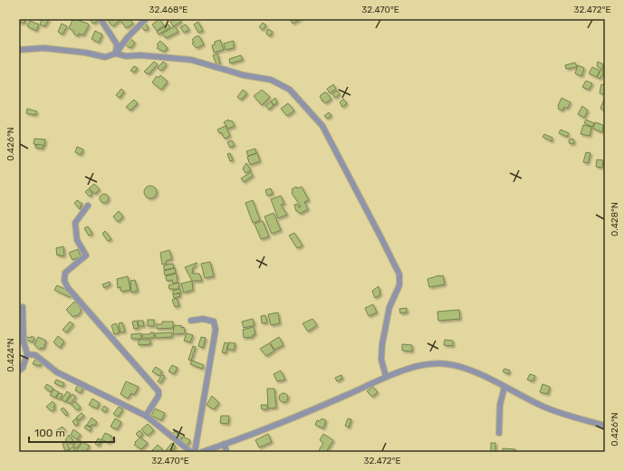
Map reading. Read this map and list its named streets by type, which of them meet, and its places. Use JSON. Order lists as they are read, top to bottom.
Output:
{
  "scale_bar": "100 m",
  "coordinates": [
    "32.468°E",
    "32.470°E",
    "32.472°E",
    "0.426°N",
    "0.428°N",
    "0.424°N"
  ]
}
